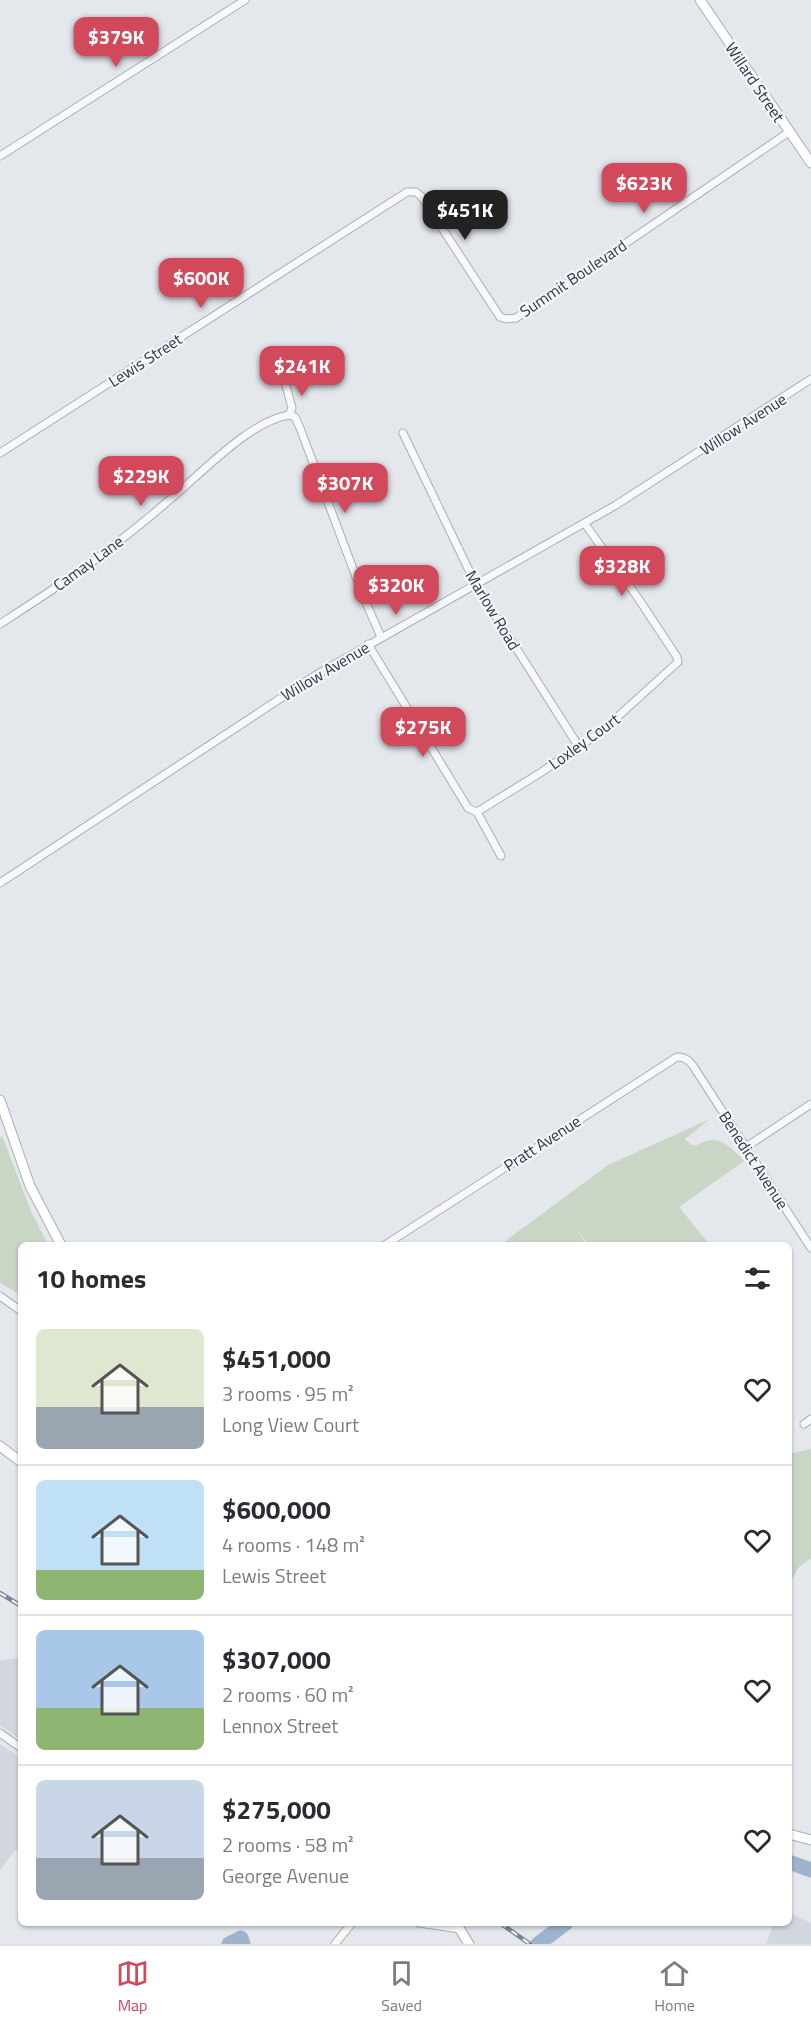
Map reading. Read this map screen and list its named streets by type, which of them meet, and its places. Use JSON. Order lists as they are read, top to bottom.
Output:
{
  "streets": {
    "street": [
      "Willard Street",
      "Summit Boulevard",
      "Lewis Street",
      "Willow Avenue",
      "Camay Lane",
      "Marlow Road",
      "Loxley Court",
      "Pratt Avenue",
      "Benedict Avenue"
    ]
  },
  "crossings": [
    ["Willard Street", "Summit Boulevard"],
    ["Summit Boulevard", "Lewis Street"],
    ["Willow Avenue", "Marlow Road"],
    ["Willow Avenue", "Loxley Court"],
    ["Marlow Road", "Loxley Court"],
    ["Pratt Avenue", "Benedict Avenue"]
  ],
  "page": {
    "price": [
      "$379K",
      "$623K",
      "$451K",
      "$600K",
      "$241K",
      "$229K",
      "$307K",
      "$328K",
      "$320K",
      "$275K"
    ],
    "heading": "10 homes",
    "list": [
      {
        "name": "$451,000",
        "note": "3 rooms · 95 m² · Long View Court"
      },
      {
        "name": "$600,000",
        "note": "4 rooms · 148 m² · Lewis Street"
      },
      {
        "name": "$307,000",
        "note": "2 rooms · 60 m² · Lennox Street"
      },
      {
        "name": "$275,000",
        "note": "2 rooms · 58 m² · George Avenue"
      }
    ],
    "tabs": ["Map", "Saved", "Home"]
  }
}
